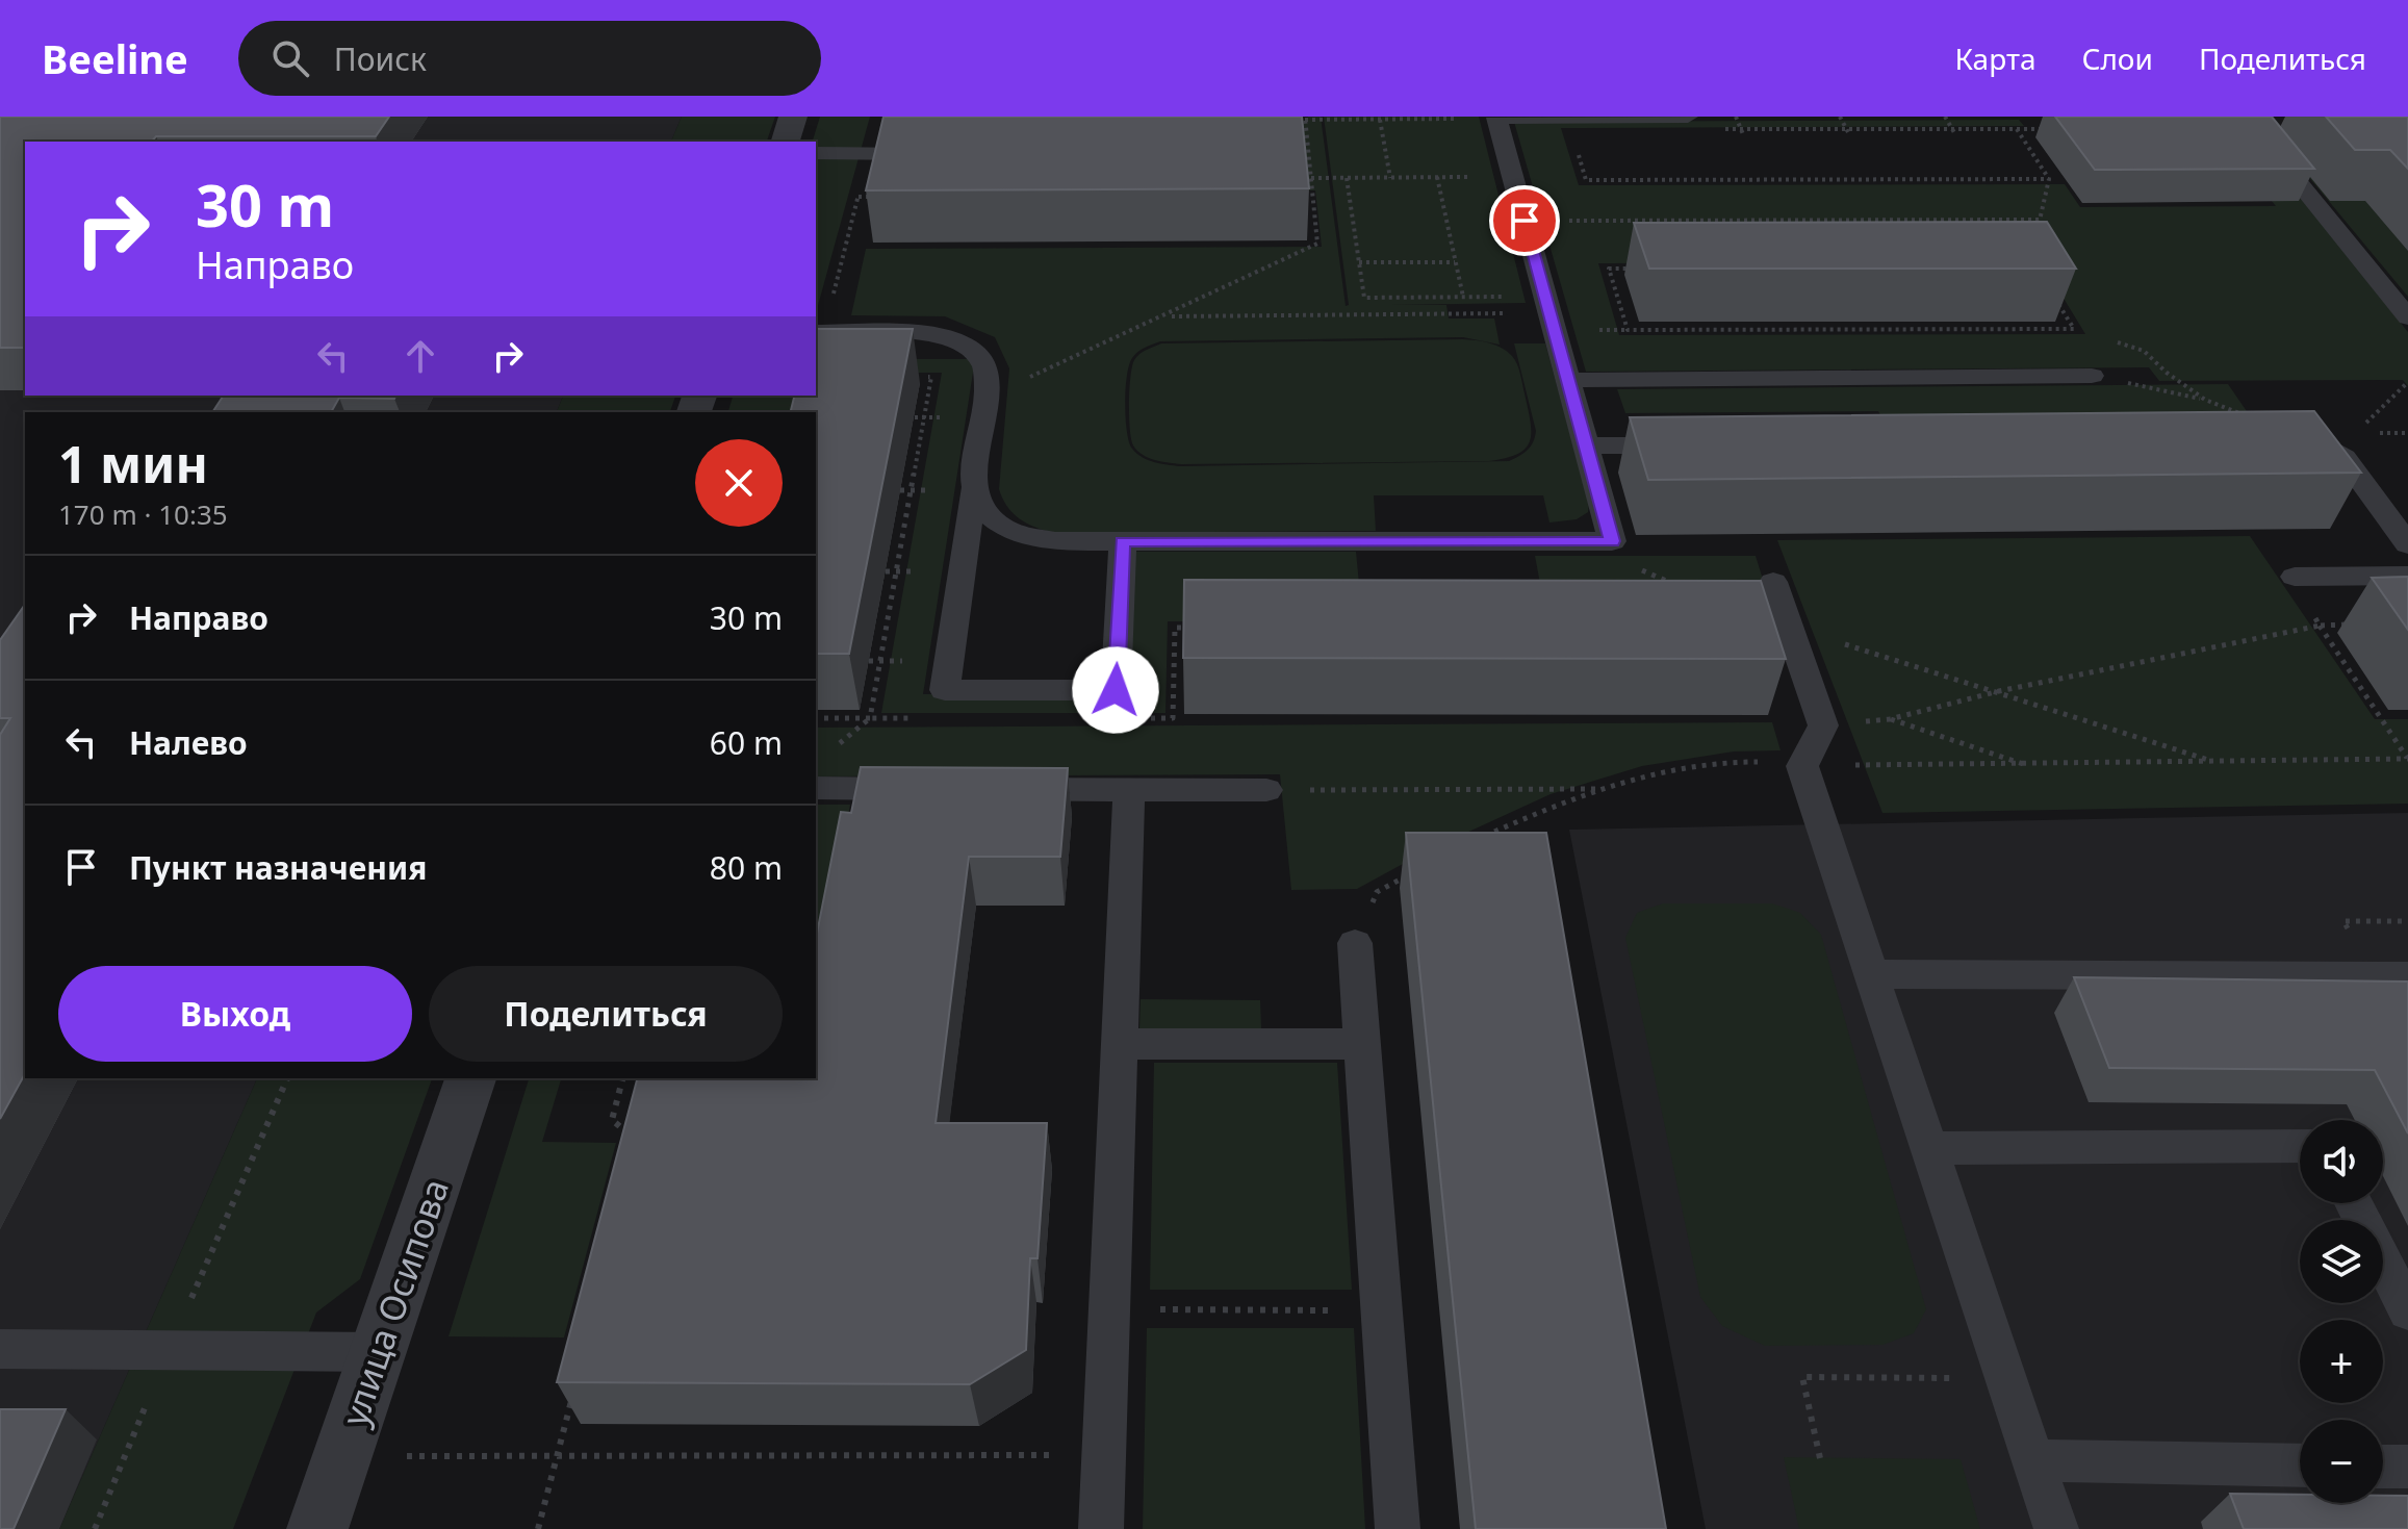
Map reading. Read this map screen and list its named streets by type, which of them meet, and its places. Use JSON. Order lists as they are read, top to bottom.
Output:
{
  "streets": {
    "street": ["улица Осипова"]
  },
  "page": {
    "header": "Beeline",
    "search": "Поиск",
    "nav": ["Карта", "Слои", "Поделиться"],
    "turn": ["30 m", "Направо"],
    "heading": ["1 мин", "170 m · 10:35"],
    "list": [
      {
        "name": "Направо",
        "value": "30 m"
      },
      {
        "name": "Налево",
        "value": "60 m"
      },
      {
        "name": "Пункт назначения",
        "value": "80 m"
      }
    ],
    "buttons": ["Выход", "Поделиться"],
    "map_buttons": ["+", "−"]
  }
}
